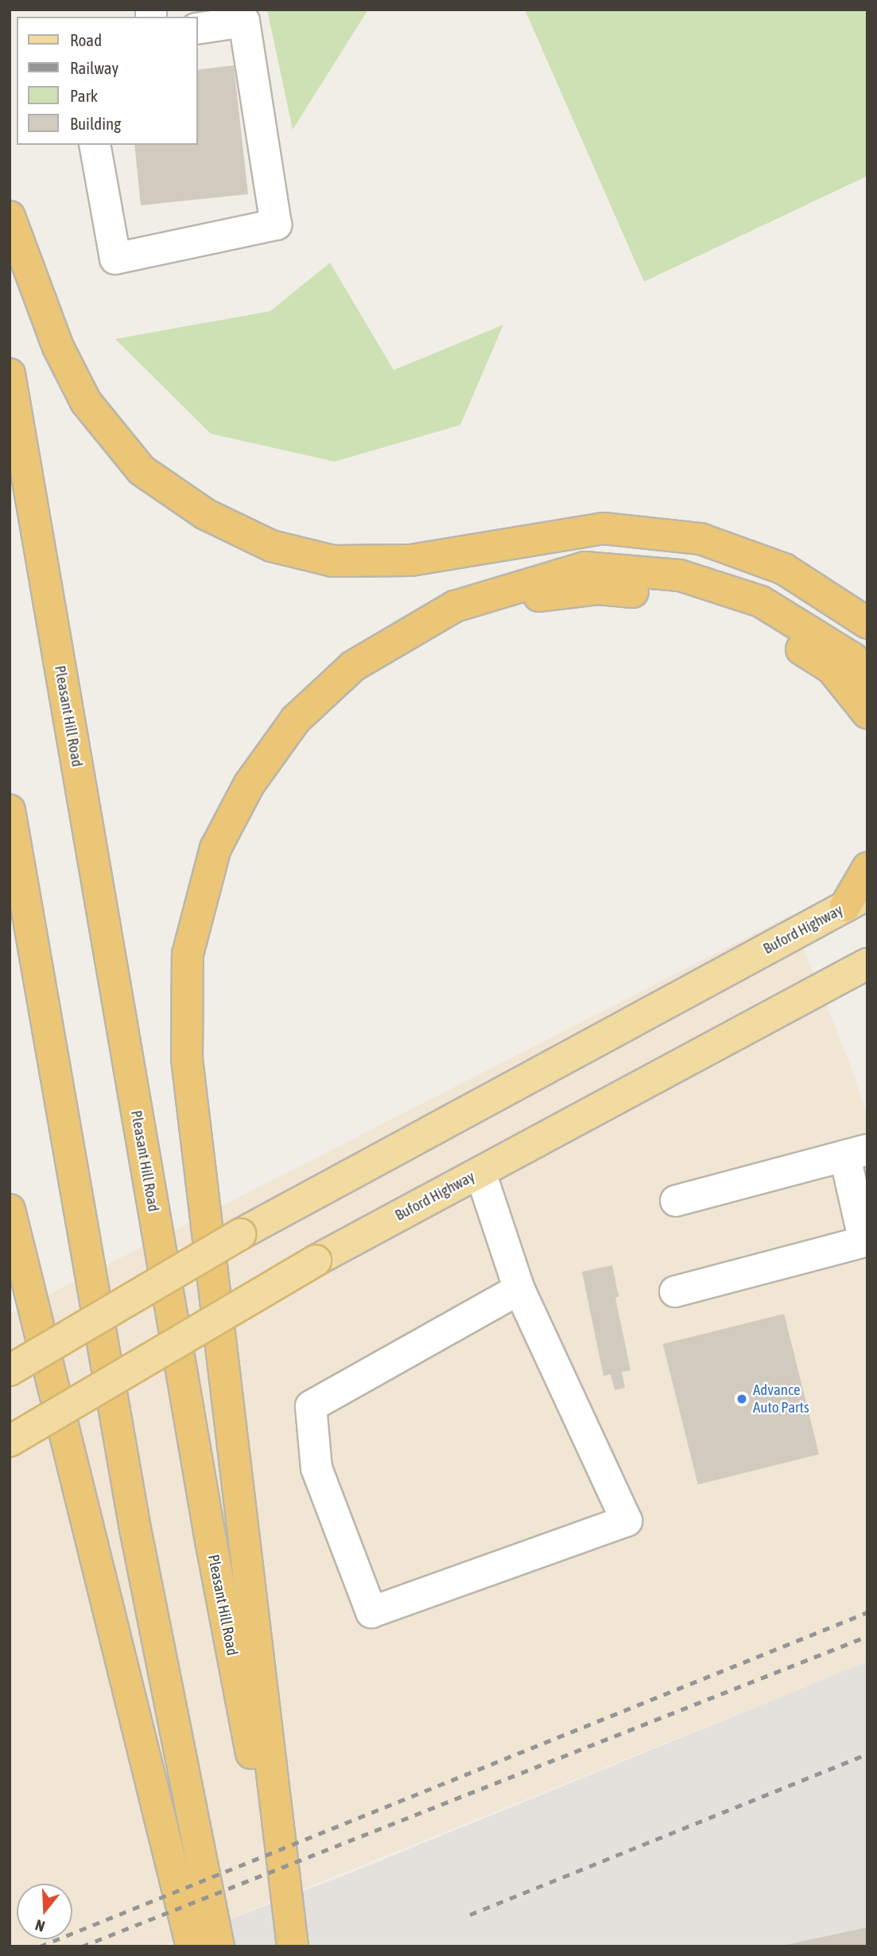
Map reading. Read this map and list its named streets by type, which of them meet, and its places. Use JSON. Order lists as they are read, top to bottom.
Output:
{
  "streets": {
    "highway": ["Pleasant Hill Road"],
    "main road": ["Buford Highway"]
  },
  "places": ["Advance Auto Parts"],
  "legend": [
    "Road",
    "Railway",
    "Park",
    "Building"
  ],
  "north": "bottom"
}
